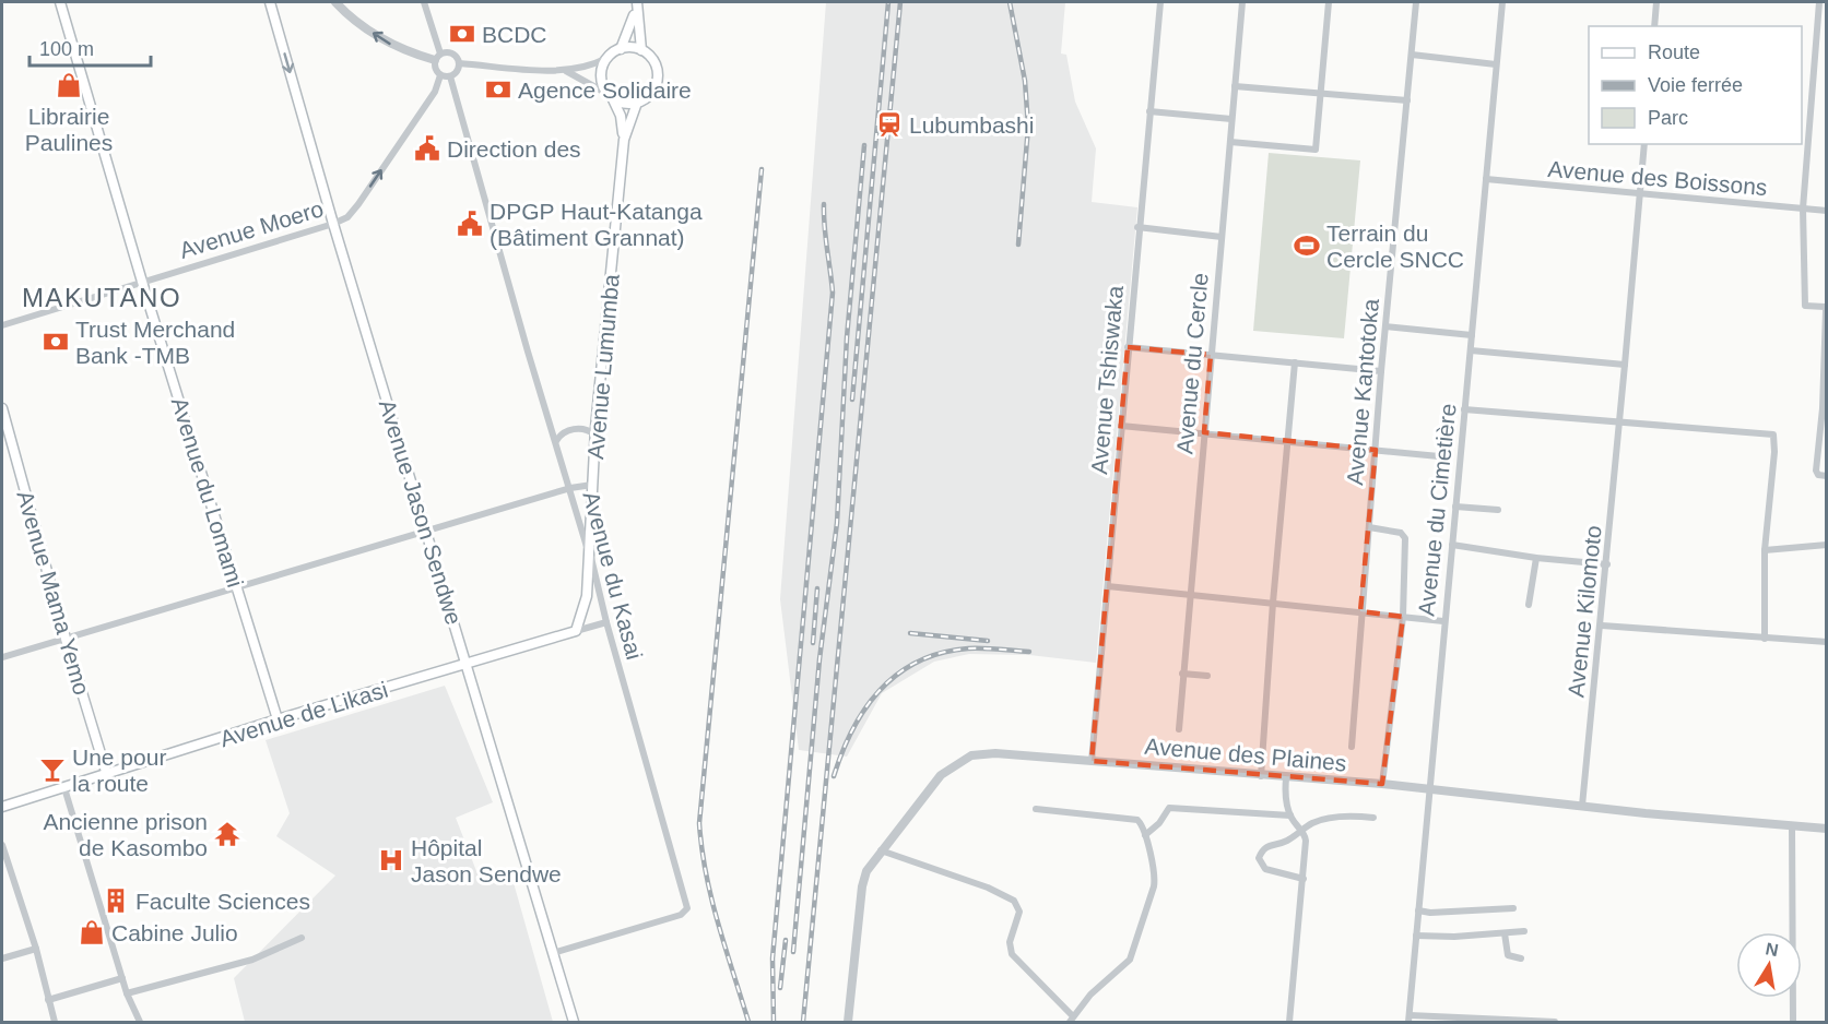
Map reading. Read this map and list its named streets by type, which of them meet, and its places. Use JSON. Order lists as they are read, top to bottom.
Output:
{
  "streets": {
    "main road": [
      "Avenue Lumumba",
      "Avenue du Lomami",
      "Avenue Jason Sendwe",
      "Avenue Mama Yemo",
      "Avenue de Likasi"
    ],
    "street": [
      "Avenue des Boissons",
      "Avenue Moero",
      "Avenue du Cercle",
      "Avenue Tshiswaka",
      "Avenue Kantotoka",
      "Avenue du Cimetière",
      "Avenue du Kasai",
      "Avenue Kilomoto",
      "Avenue des Plaines"
    ]
  },
  "crossings": [
    ["Avenue des Boissons", "Avenue du Cimetière"],
    ["Avenue des Boissons", "Avenue Kilomoto"],
    ["Avenue Moero", "Avenue du Lomami"],
    ["Avenue Moero", "Avenue Jason Sendwe"],
    ["Avenue Moero", "Avenue du Kasai"],
    ["Avenue Lumumba", "Avenue du Kasai"],
    ["Avenue Lumumba", "Avenue de Likasi"],
    ["Avenue Tshiswaka", "Avenue des Plaines"],
    ["Avenue du Lomami", "Avenue de Likasi"],
    ["Avenue du Cimetière", "Avenue des Plaines"],
    ["Avenue Jason Sendwe", "Avenue du Kasai"],
    ["Avenue Jason Sendwe", "Avenue de Likasi"],
    ["Avenue du Kasai", "Avenue de Likasi"],
    ["Avenue Mama Yemo", "Avenue de Likasi"],
    ["Avenue Kilomoto", "Avenue des Plaines"]
  ],
  "districts": ["MAKUTANO"],
  "places": {
    "bank": ["BCDC", "Agence Solidaire", "Trust Merchand Bank -TMB"],
    "shop": ["Librairie Paulines", "Cabine Julio"],
    "station": ["Lubumbashi"],
    "public building": ["Direction des", "DPGP Haut-Katanga (Bâtiment Grannat)"],
    "sports": ["Terrain du Cercle SNCC"],
    "bar": ["Une pour la route"],
    "temple": ["Ancienne prison de Kasombo"],
    "hospital": ["Hôpital Jason Sendwe"],
    "building": ["Faculte Sciences"]
  },
  "legend": ["Route", "Voie ferrée", "Parc"],
  "scale_bar": "100 m",
  "north": "top"
}
